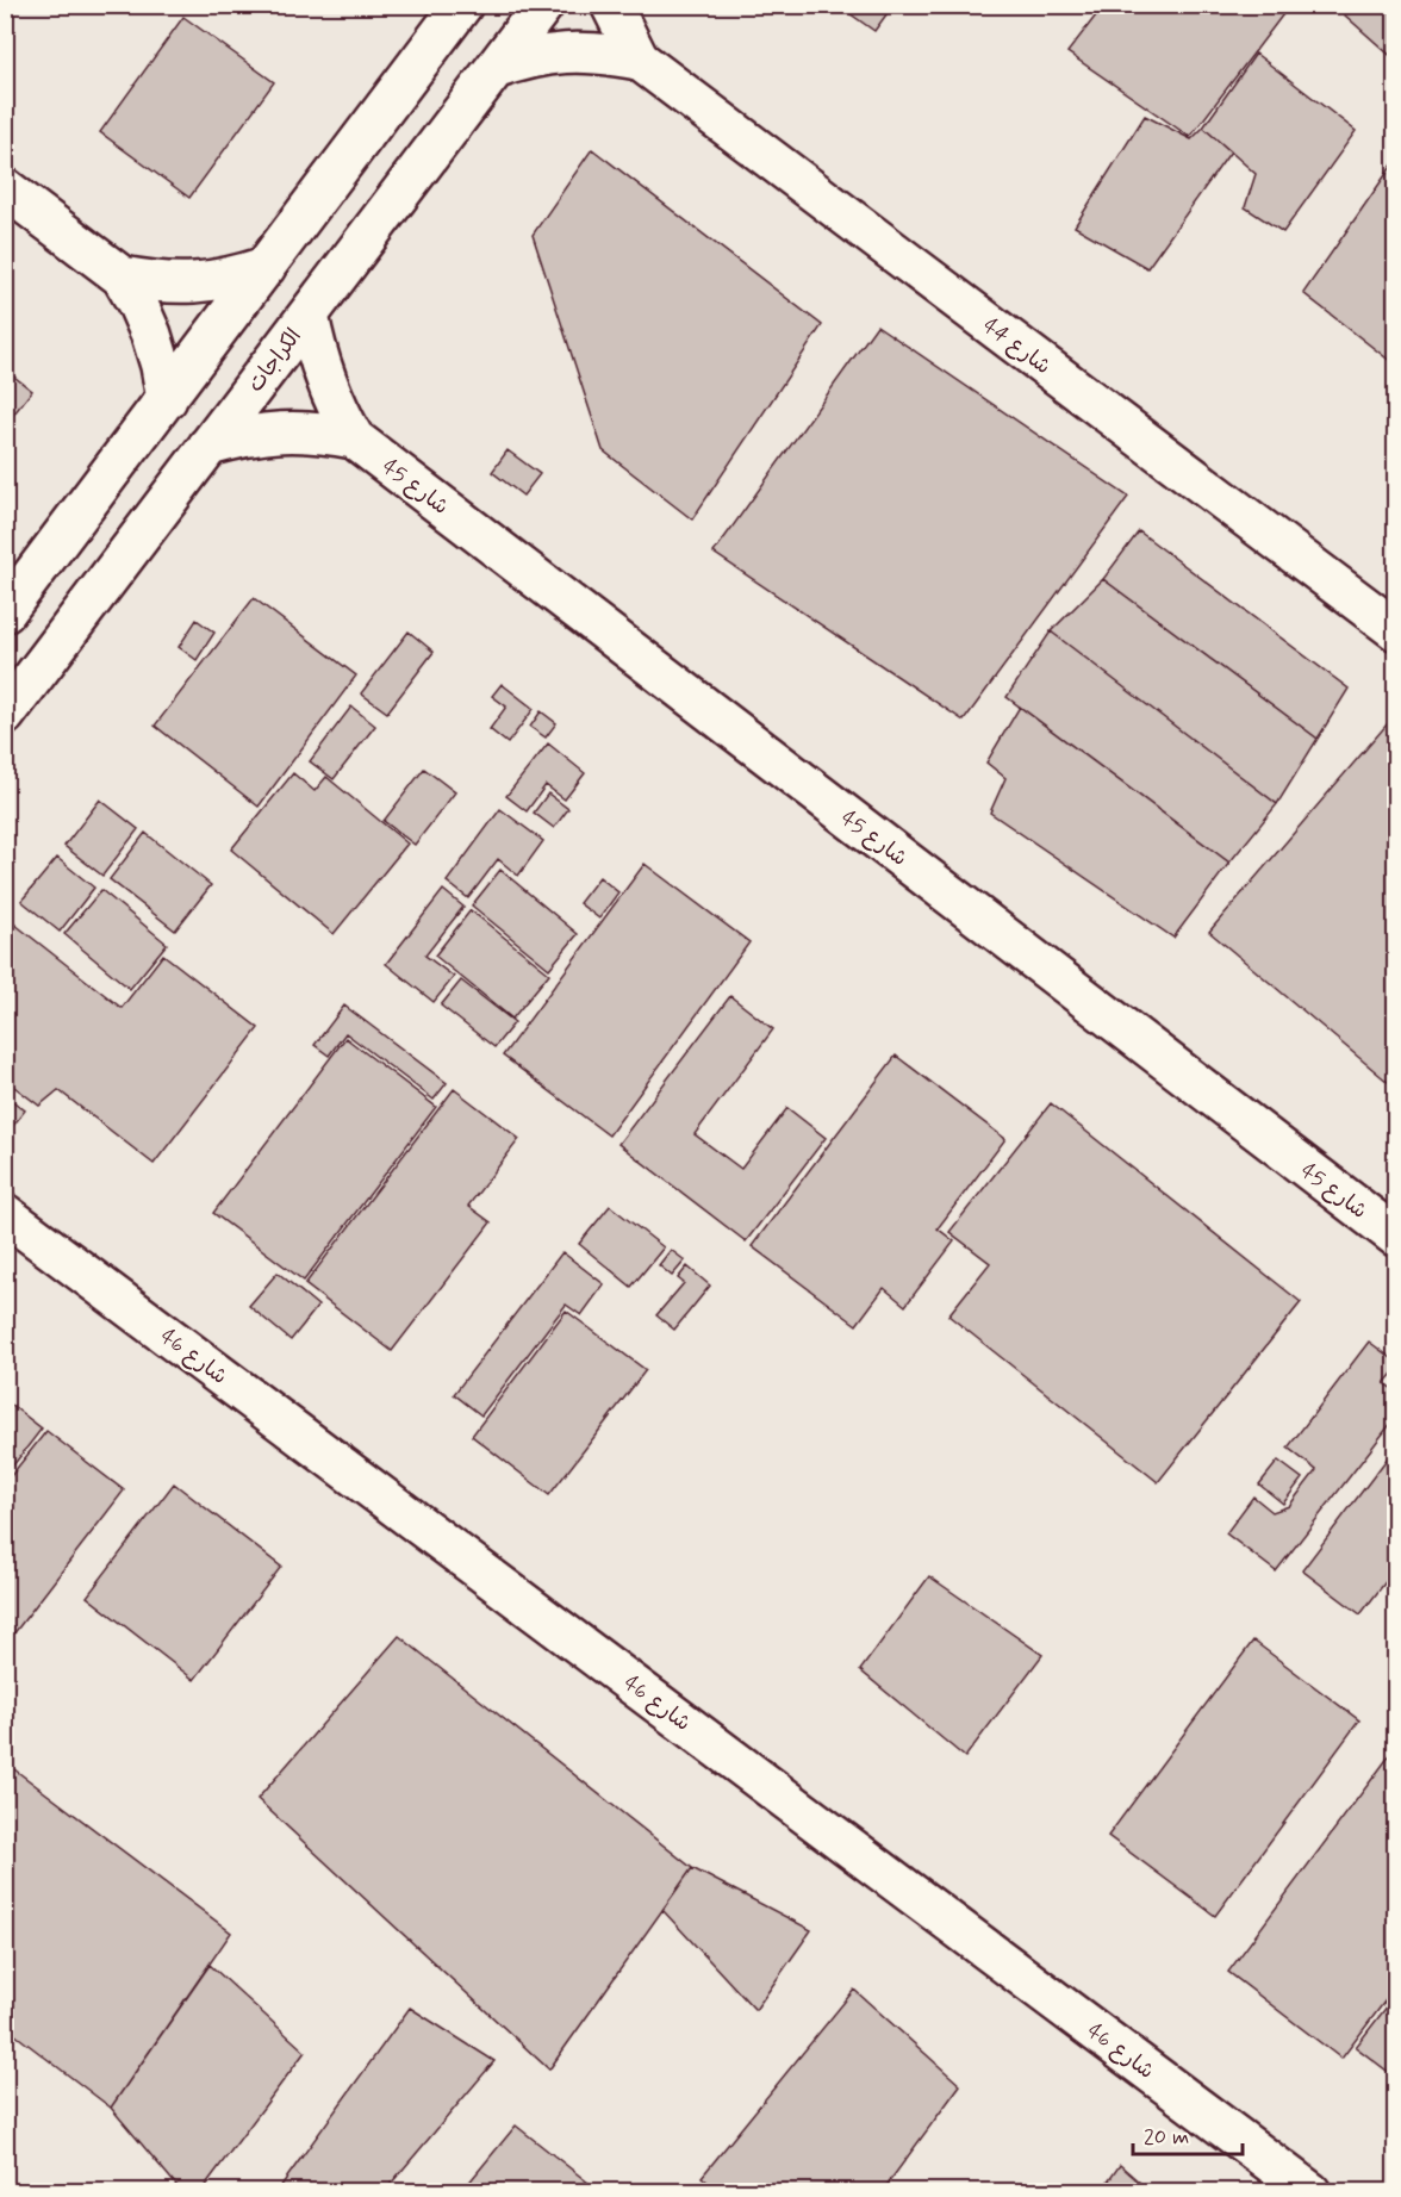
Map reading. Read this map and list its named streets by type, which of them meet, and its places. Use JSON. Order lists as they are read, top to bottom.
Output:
{
  "streets": {
    "street": [
      "شارع 44",
      "الكراجات",
      "شارع 45",
      "شارع 46"
    ]
  },
  "crossings": [
    ["شارع 44", "الكراجات"],
    ["الكراجات", "شارع 45"]
  ],
  "scale_bar": "20 m"
}
